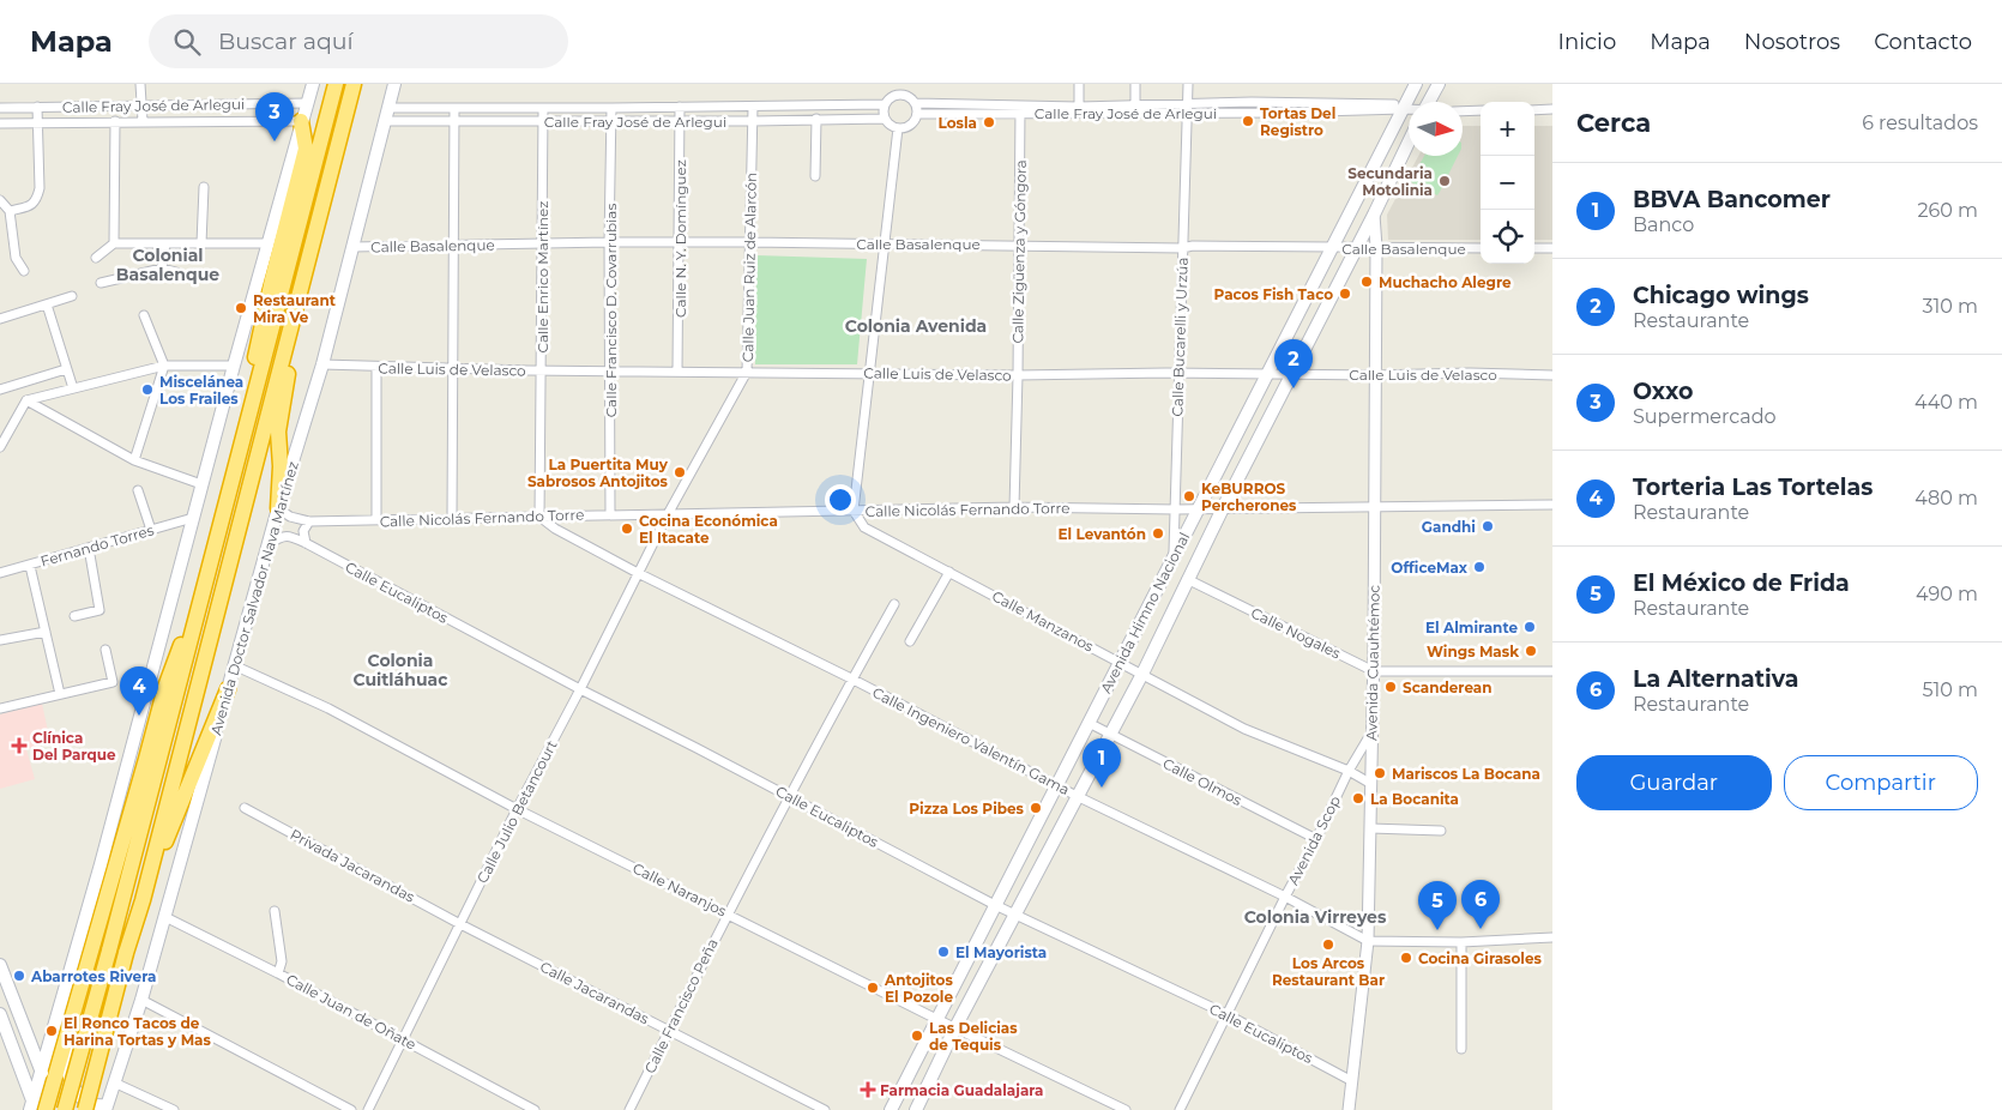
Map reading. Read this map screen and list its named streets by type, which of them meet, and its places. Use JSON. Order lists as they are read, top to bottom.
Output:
{
  "streets": {
    "highway": ["Avenida Doctor Salvador Nava Martínez"],
    "main road": ["Avenida Himno Nacional"],
    "street": [
      "Calle Fray José de Arlegui",
      "Calle N. Y. Domínguez",
      "Calle Basalenque",
      "Calle Zigüenza y Góngora",
      "Calle Juan Ruiz de Alarcón",
      "Calle Enrico Martínez",
      "Calle Francisco D. Covarrubias",
      "Calle Bucarelli y Urzúa",
      "Calle Luis de Velasco",
      "Calle Nicolás Fernando Torre",
      "Fernando Torres",
      "Calle Eucaliptos",
      "Calle Manzanos",
      "Calle Nogales",
      "Avenida Cuauhtémoc",
      "Calle Ingeniero Valentín Gama",
      "Calle Olmos",
      "Calle Julio Betancourt",
      "Avenida Scop",
      "Privada Jacarandas",
      "Calle Naranjos",
      "Calle Jacarandas",
      "Calle Francisco Peña",
      "Calle Juan de Oñate"
    ]
  },
  "crossings": [
    ["Calle Fray José de Arlegui", "Calle N. Y. Domínguez"],
    ["Calle Fray José de Arlegui", "Calle Zigüenza y Góngora"],
    ["Calle Fray José de Arlegui", "Calle Juan Ruiz de Alarcón"],
    ["Calle Fray José de Arlegui", "Calle Enrico Martínez"],
    ["Calle Fray José de Arlegui", "Calle Francisco D. Covarrubias"],
    ["Calle Fray José de Arlegui", "Calle Bucarelli y Urzúa"],
    ["Calle Fray José de Arlegui", "Avenida Doctor Salvador Nava Martínez"],
    ["Calle Fray José de Arlegui", "Avenida Himno Nacional"],
    ["Calle N. Y. Domínguez", "Calle Basalenque"],
    ["Calle N. Y. Domínguez", "Calle Luis de Velasco"],
    ["Calle Basalenque", "Calle Zigüenza y Góngora"],
    ["Calle Basalenque", "Calle Juan Ruiz de Alarcón"],
    ["Calle Basalenque", "Calle Enrico Martínez"],
    ["Calle Basalenque", "Calle Francisco D. Covarrubias"],
    ["Calle Basalenque", "Calle Bucarelli y Urzúa"],
    ["Calle Basalenque", "Avenida Doctor Salvador Nava Martínez"],
    ["Calle Basalenque", "Avenida Himno Nacional"],
    ["Calle Basalenque", "Avenida Cuauhtémoc"],
    ["Calle Zigüenza y Góngora", "Calle Luis de Velasco"],
    ["Calle Zigüenza y Góngora", "Calle Nicolás Fernando Torre"],
    ["Calle Juan Ruiz de Alarcón", "Calle Luis de Velasco"],
    ["Calle Juan Ruiz de Alarcón", "Calle Nicolás Fernando Torre"],
    ["Calle Juan Ruiz de Alarcón", "Calle Julio Betancourt"],
    ["Calle Enrico Martínez", "Calle Luis de Velasco"],
    ["Calle Enrico Martínez", "Calle Nicolás Fernando Torre"],
    ["Calle Enrico Martínez", "Calle Ingeniero Valentín Gama"],
    ["Calle Francisco D. Covarrubias", "Calle Luis de Velasco"],
    ["Calle Francisco D. Covarrubias", "Calle Nicolás Fernando Torre"],
    ["Calle Bucarelli y Urzúa", "Calle Luis de Velasco"],
    ["Calle Bucarelli y Urzúa", "Calle Nicolás Fernando Torre"],
    ["Calle Bucarelli y Urzúa", "Avenida Himno Nacional"],
    ["Calle Luis de Velasco", "Avenida Doctor Salvador Nava Martínez"],
    ["Calle Luis de Velasco", "Avenida Himno Nacional"],
    ["Calle Luis de Velasco", "Avenida Cuauhtémoc"],
    ["Calle Nicolás Fernando Torre", "Avenida Doctor Salvador Nava Martínez"],
    ["Calle Nicolás Fernando Torre", "Avenida Himno Nacional"],
    ["Calle Nicolás Fernando Torre", "Calle Manzanos"],
    ["Calle Nicolás Fernando Torre", "Avenida Cuauhtémoc"],
    ["Calle Nicolás Fernando Torre", "Calle Ingeniero Valentín Gama"],
    ["Calle Nicolás Fernando Torre", "Calle Julio Betancourt"],
    ["Calle Eucaliptos", "Avenida Doctor Salvador Nava Martínez"],
    ["Calle Eucaliptos", "Avenida Himno Nacional"],
    ["Calle Eucaliptos", "Avenida Cuauhtémoc"],
    ["Calle Eucaliptos", "Calle Julio Betancourt"],
    ["Calle Eucaliptos", "Avenida Scop"],
    ["Calle Eucaliptos", "Calle Francisco Peña"],
    ["Avenida Doctor Salvador Nava Martínez", "Calle Naranjos"],
    ["Avenida Doctor Salvador Nava Martínez", "Calle Juan de Oñate"],
    ["Avenida Himno Nacional", "Calle Manzanos"],
    ["Avenida Himno Nacional", "Calle Nogales"],
    ["Avenida Himno Nacional", "Avenida Cuauhtémoc"],
    ["Avenida Himno Nacional", "Calle Ingeniero Valentín Gama"],
    ["Avenida Himno Nacional", "Calle Olmos"],
    ["Avenida Himno Nacional", "Calle Naranjos"],
    ["Calle Manzanos", "Avenida Cuauhtémoc"],
    ["Calle Manzanos", "Avenida Scop"],
    ["Calle Nogales", "Avenida Cuauhtémoc"],
    ["Avenida Cuauhtémoc", "Calle Ingeniero Valentín Gama"],
    ["Avenida Cuauhtémoc", "Avenida Scop"],
    ["Calle Ingeniero Valentín Gama", "Calle Julio Betancourt"],
    ["Calle Ingeniero Valentín Gama", "Avenida Scop"],
    ["Calle Ingeniero Valentín Gama", "Calle Francisco Peña"],
    ["Calle Olmos", "Avenida Scop"],
    ["Calle Julio Betancourt", "Privada Jacarandas"],
    ["Calle Julio Betancourt", "Calle Naranjos"],
    ["Calle Julio Betancourt", "Calle Jacarandas"],
    ["Calle Julio Betancourt", "Calle Juan de Oñate"],
    ["Privada Jacarandas", "Calle Jacarandas"],
    ["Calle Naranjos", "Calle Francisco Peña"],
    ["Calle Jacarandas", "Calle Francisco Peña"]
  ],
  "districts": [
    "Colonial Basalenque",
    "Colonia Avenida",
    "Colonia Cuitláhuac",
    "Colonia Virreyes"
  ],
  "places": {
    "other": [
      "Tortas Del Registro",
      "Losla",
      "Secundaria Motolinia",
      "Muchacho Alegre",
      "Pacos Fish Taco",
      "Restaurant Mira Ve",
      "Miscelánea Los Frailes",
      "La Puertita Muy Sabrosos Antojitos",
      "KeBURROS Percherones",
      "Gandhi",
      "Cocina Económica El Itacate",
      "El Levantón",
      "OfficeMax",
      "El Almirante",
      "Wings Mask",
      "Scanderean",
      "Mariscos La Bocana",
      "La Bocanita",
      "Pizza Los Pibes",
      "Los Arcos Restaurant Bar",
      "El Mayorista",
      "Cocina Girasoles",
      "Abarrotes Rivera",
      "Antojitos El Pozole",
      "El Ronco Tacos de Harina Tortas y Mas",
      "Las Delicias de Tequis"
    ],
    "health": ["Clínica Del Parque", "Farmacia Guadalajara"]
  },
  "north": "right",
  "page": {
    "header": "Mapa",
    "search": "Buscar aquí",
    "nav": [
      "Inicio",
      "Mapa",
      "Nosotros",
      "Contacto"
    ],
    "heading": ["Cerca", "6 resultados"],
    "pins": [
      "3",
      "2",
      "4",
      "1",
      "6",
      "5"
    ],
    "map_buttons": ["+", "−"],
    "list": [
      {
        "mark": "1",
        "name": "BBVA Bancomer",
        "note": "Banco",
        "value": "260 m"
      },
      {
        "mark": "2",
        "name": "Chicago wings",
        "note": "Restaurante",
        "value": "310 m"
      },
      {
        "mark": "3",
        "name": "Oxxo",
        "note": "Supermercado",
        "value": "440 m"
      },
      {
        "mark": "4",
        "name": "Torteria Las Tortelas",
        "note": "Restaurante",
        "value": "480 m"
      },
      {
        "mark": "5",
        "name": "El México de Frida",
        "note": "Restaurante",
        "value": "490 m"
      },
      {
        "mark": "6",
        "name": "La Alternativa",
        "note": "Restaurante",
        "value": "510 m"
      }
    ],
    "buttons": ["Guardar", "Compartir"]
  }
}
